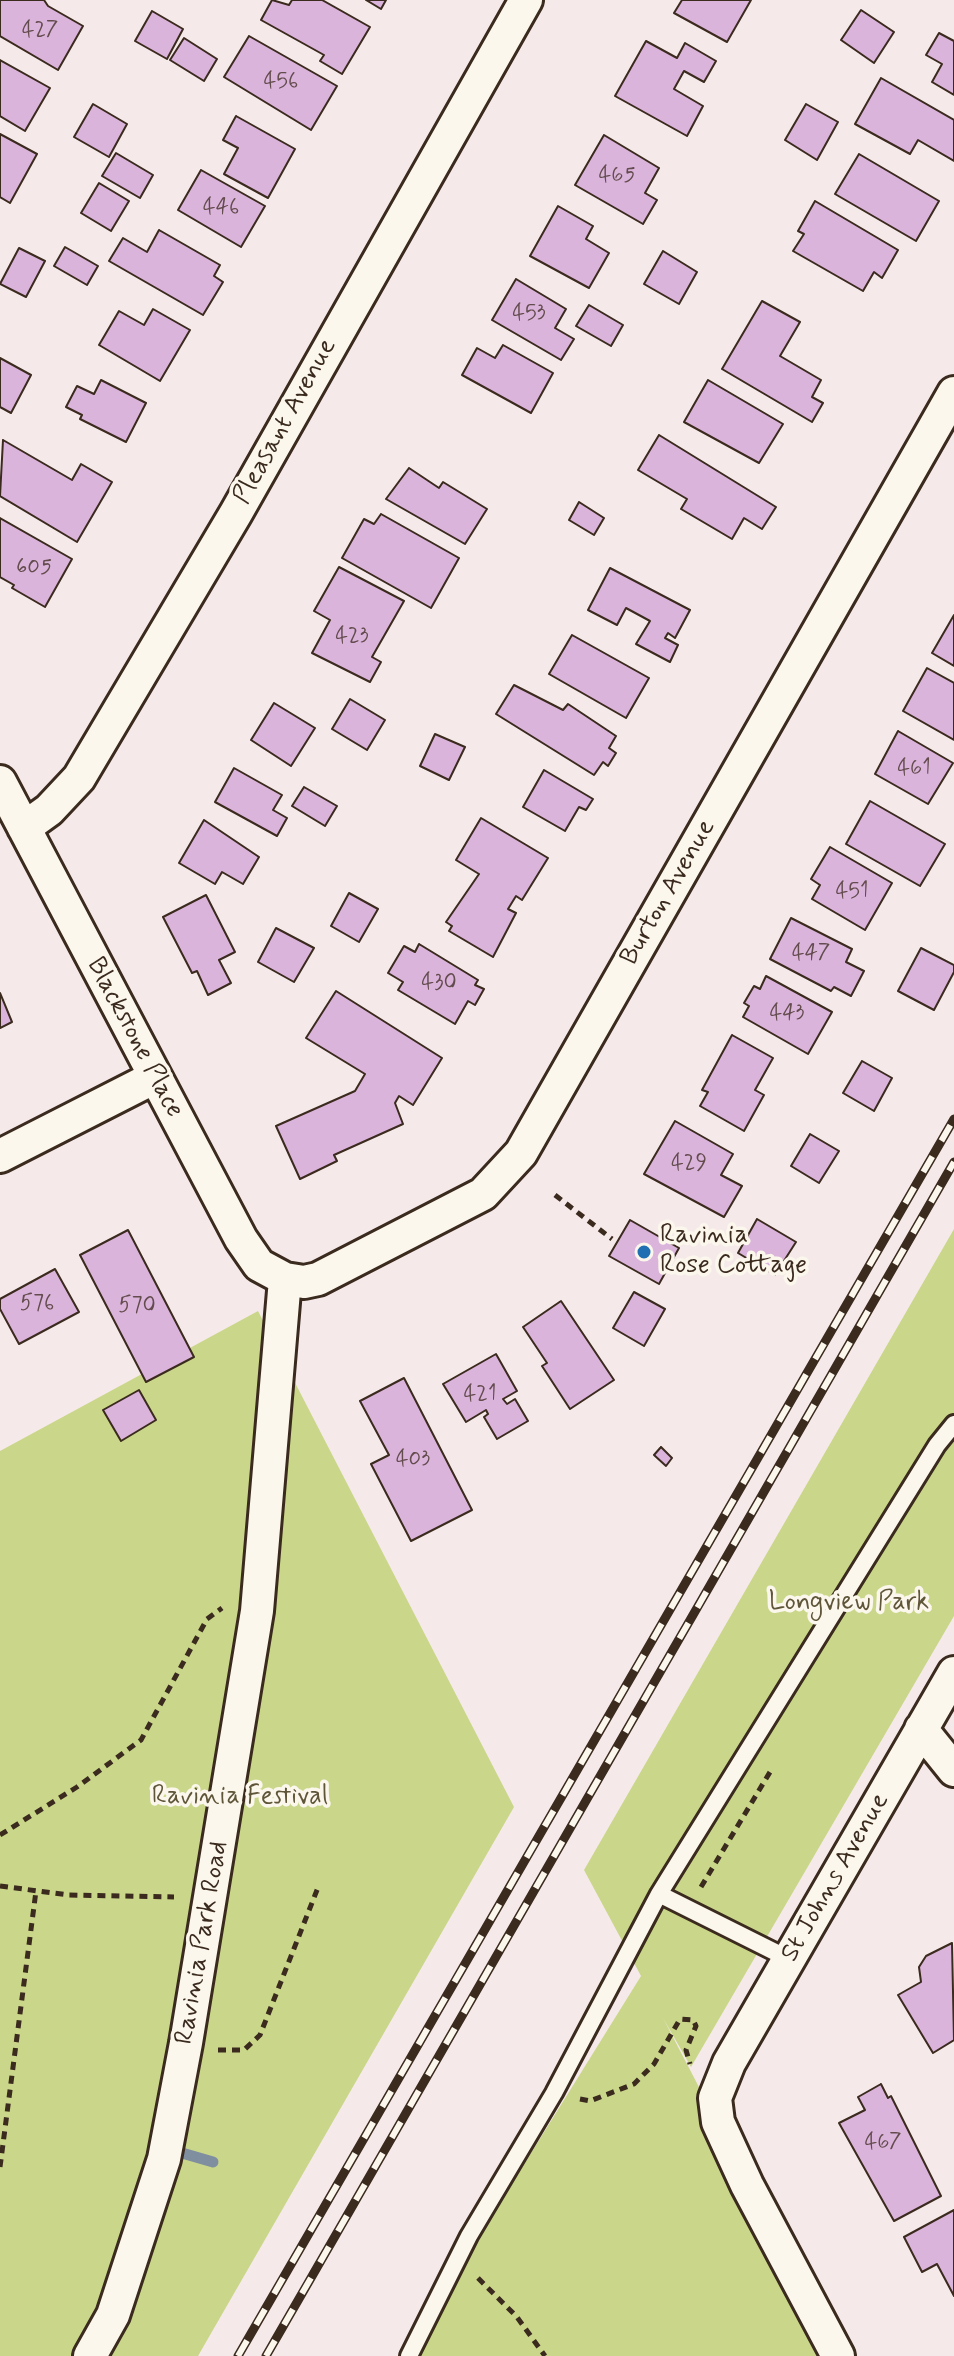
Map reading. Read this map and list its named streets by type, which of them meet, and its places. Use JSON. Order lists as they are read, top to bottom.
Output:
{
  "streets": {
    "street": [
      "Pleasant Avenue",
      "Burton Avenue",
      "Blackstone Place",
      "St Johns Avenue",
      "Ravinia Park Road"
    ]
  },
  "crossings": [
    ["Pleasant Avenue", "Blackstone Place"],
    ["Burton Avenue", "Blackstone Place"],
    ["Burton Avenue", "Ravinia Park Road"],
    ["Blackstone Place", "Ravinia Park Road"]
  ],
  "parks": ["Longview Park", "Ravinia Festival"],
  "places": ["Ravinia Rose Cottage"],
  "house_numbers": [
    "427",
    "456",
    "465",
    "446",
    "453",
    "605",
    "423",
    "461",
    "451",
    "447",
    "430",
    "443",
    "429",
    "576",
    "570",
    "421",
    "403",
    "467"
  ]
}
